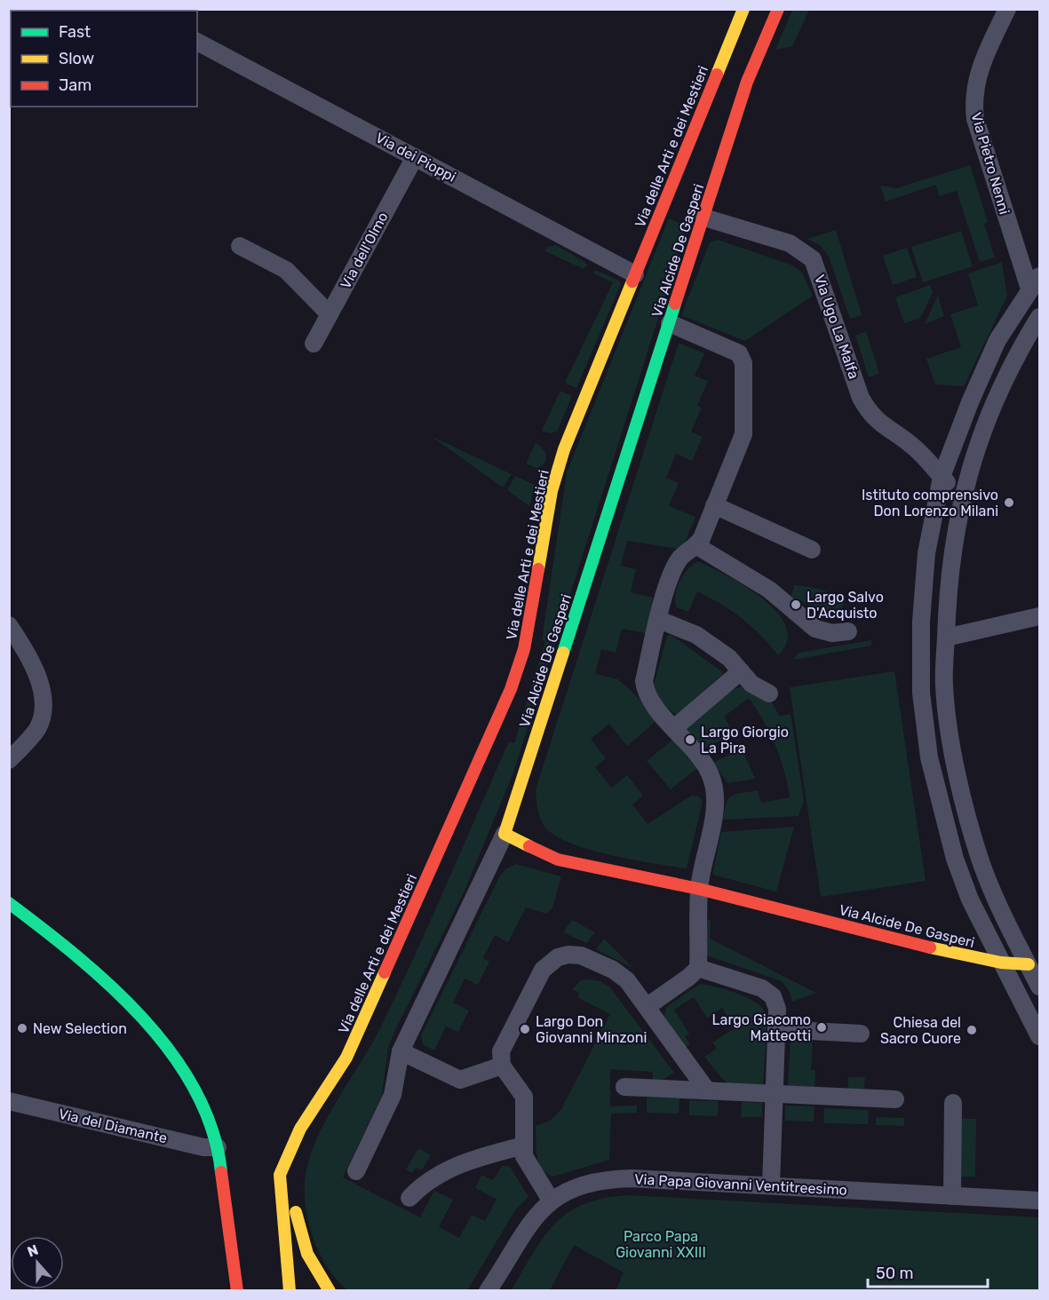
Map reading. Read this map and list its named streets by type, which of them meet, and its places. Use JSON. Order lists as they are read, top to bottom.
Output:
{
  "streets": {
    "street": [
      "Via delle Arti e dei Mestieri",
      "Via dei Pioppi",
      "Via Pietro Nenni",
      "Via dell'Olmo",
      "Via Alcide De Gasperi",
      "Via Ugo La Malfa",
      "Via del Diamante",
      "Via Papa Giovanni Ventitreesimo"
    ]
  },
  "crossings": [
    ["Via delle Arti e dei Mestieri", "Via dei Pioppi"],
    ["Via dei Pioppi", "Via dell'Olmo"],
    ["Via Alcide De Gasperi", "Via Ugo La Malfa"]
  ],
  "parks": ["Parco Papa Giovanni XXIII"],
  "places": [
    "Istituto comprensivo Don Lorenzo Milani",
    "Largo Salvo D'Acquisto",
    "Largo Giorgio La Pira",
    "Largo Giacomo Matteotti",
    "New Selection",
    "Largo Don Giovanni Minzoni",
    "Chiesa del Sacro Cuore"
  ],
  "legend": ["Fast", "Slow", "Jam"],
  "scale_bar": "50 m",
  "north": "top"
}
